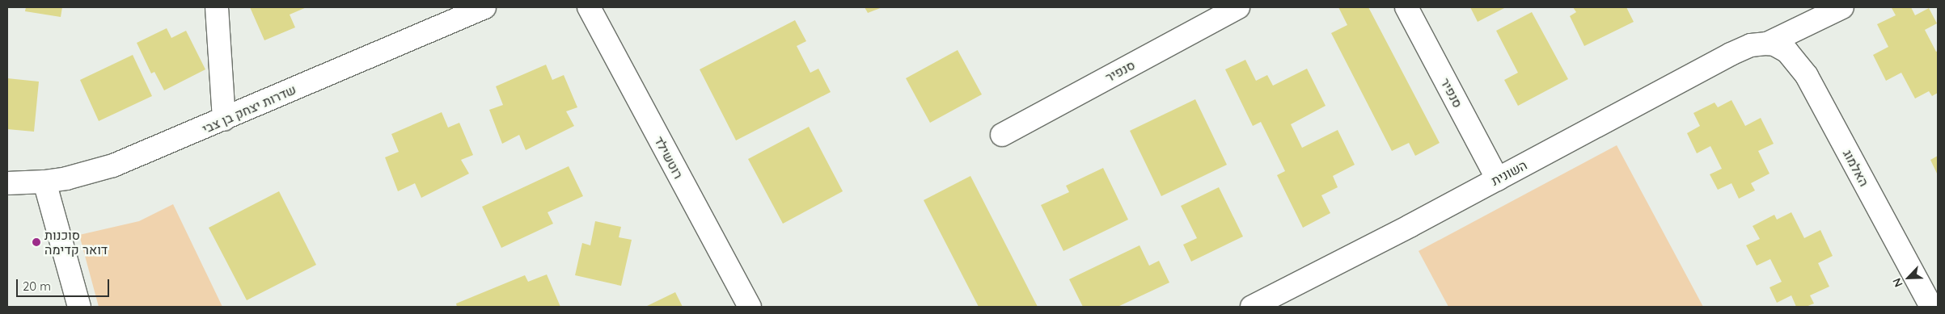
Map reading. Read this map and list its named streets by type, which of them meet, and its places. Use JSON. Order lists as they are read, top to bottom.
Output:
{
  "streets": {
    "street": [
      "סנפיר",
      "שדרות יצחק בן צבי",
      "רוטשילד",
      "האלמוג",
      "השונית"
    ]
  },
  "crossings": [
    ["סנפיר", "השונית"],
    ["האלמוג", "השונית"]
  ],
  "places": ["סוכנות דואר קדימה"],
  "scale_bar": "20 m",
  "north": "bottom left"
}
